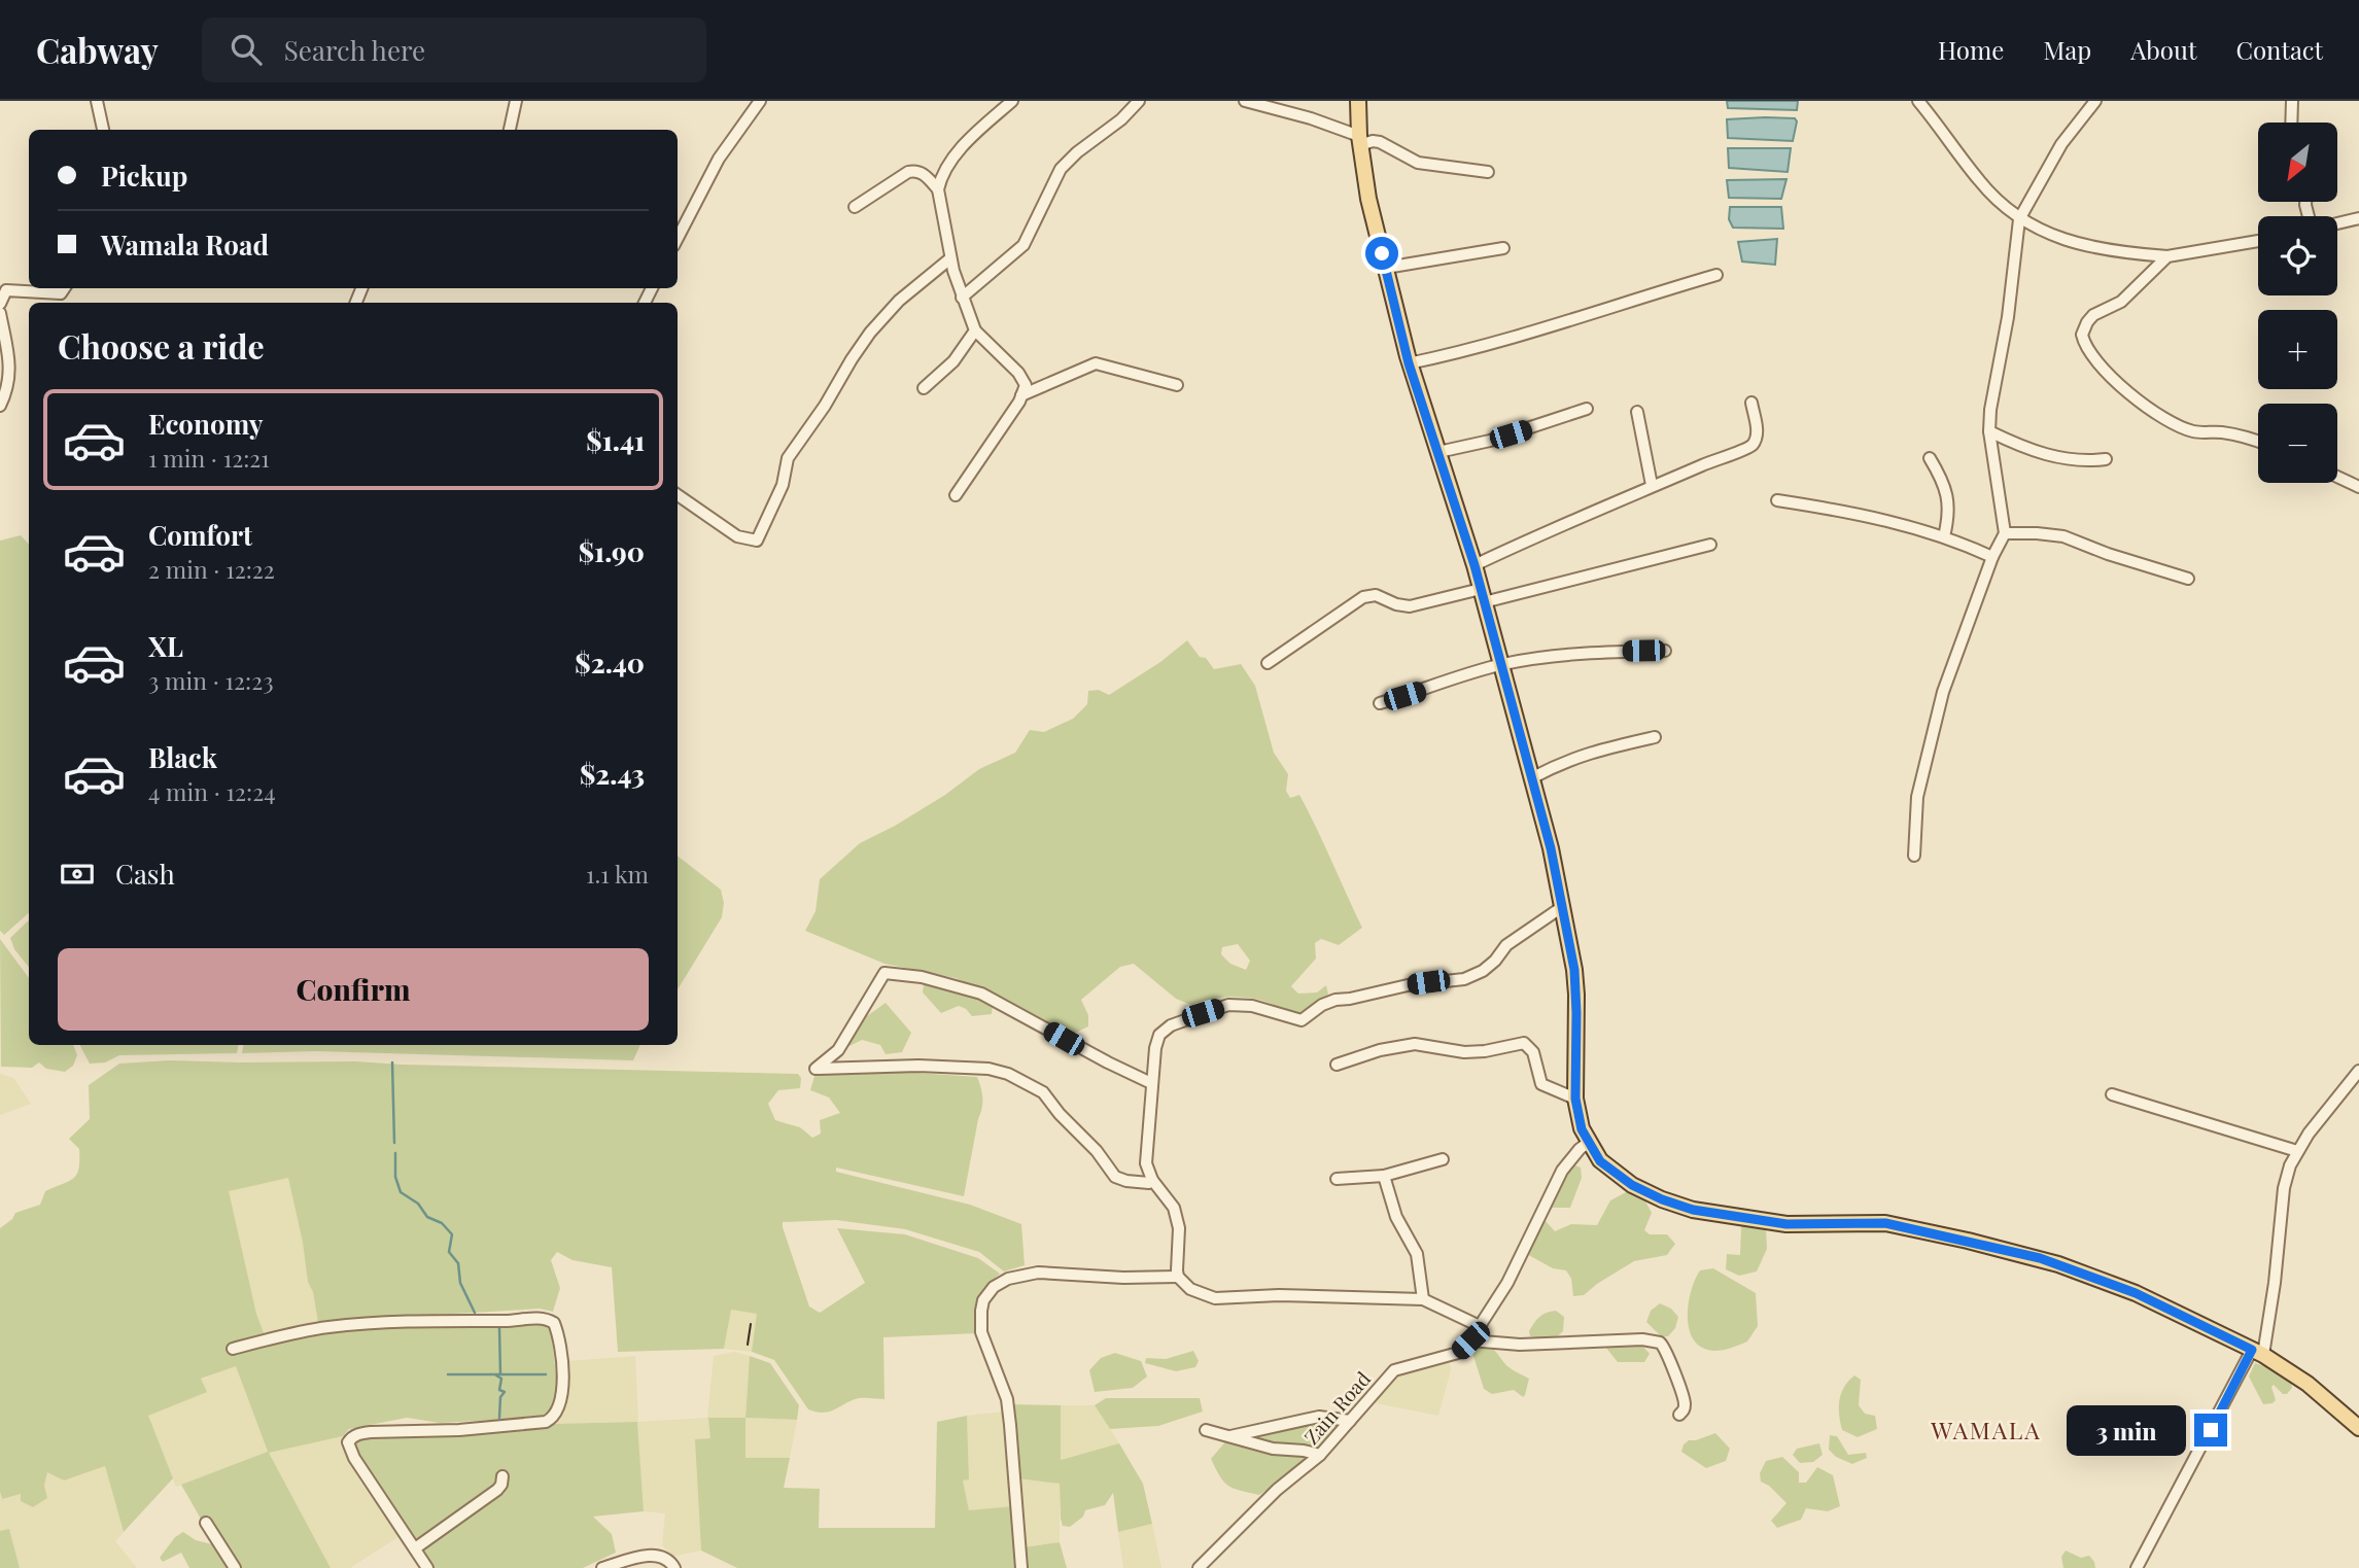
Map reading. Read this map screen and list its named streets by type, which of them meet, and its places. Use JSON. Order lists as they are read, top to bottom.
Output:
{
  "streets": {
    "street": ["Zain Road"]
  },
  "districts": ["WAMALA"],
  "north": "bottom left",
  "page": {
    "header": "Cabway",
    "search": "Search here",
    "nav": [
      "Home",
      "Map",
      "About",
      "Contact"
    ],
    "map_buttons": ["+", "−"],
    "banner": ["Pickup", "Wamala Road"],
    "heading": "Choose a ride",
    "list": [
      {
        "name": "Economy",
        "note": "1 min · 12:21",
        "value": "$1.41"
      },
      {
        "name": "Comfort",
        "note": "2 min · 12:22",
        "value": "$1.90"
      },
      {
        "name": "XL",
        "note": "3 min · 12:23",
        "value": "$2.40"
      },
      {
        "name": "Black",
        "note": "4 min · 12:24",
        "value": "$2.43"
      }
    ],
    "pay": ["Cash", "1.1 km"],
    "buttons": "Confirm",
    "bubble": "3 min"
  }
}
